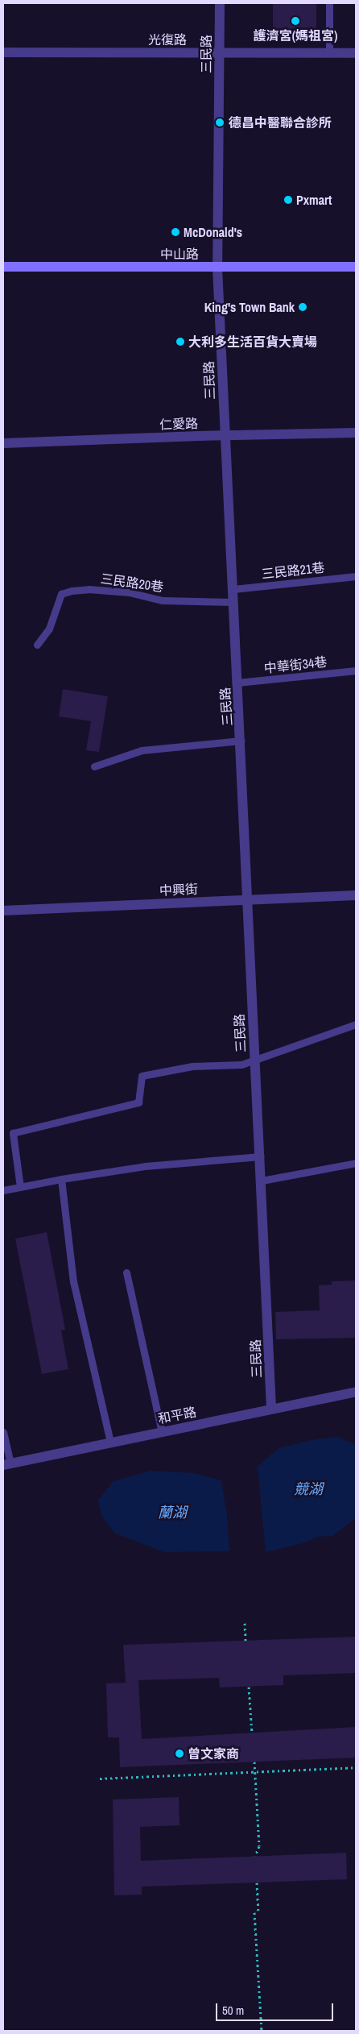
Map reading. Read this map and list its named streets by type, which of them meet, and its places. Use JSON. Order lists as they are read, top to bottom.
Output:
{
  "streets": {
    "main road": ["中山路"],
    "street": [
      "光復路",
      "三民路",
      "仁愛路",
      "中興街",
      "和平路"
    ],
    "lane": ["三民路21巷", "三民路20巷", "中華街34巷"]
  },
  "crossings": [
    ["光復路", "三民路"],
    ["三民路", "中山路"],
    ["三民路", "仁愛路"],
    ["三民路", "三民路21巷"],
    ["三民路", "三民路20巷"],
    ["三民路", "中華街34巷"],
    ["三民路", "中興街"],
    ["三民路", "和平路"]
  ],
  "water": ["競湖", "蘭湖"],
  "places": [
    "護濟宮(媽祖宮)",
    "德昌中醫聯合診所",
    "Pxmart",
    "McDonald's",
    "King's Town Bank",
    "大利多生活百貨大賣場",
    "曾文家商"
  ],
  "scale_bar": "50 m"
}
